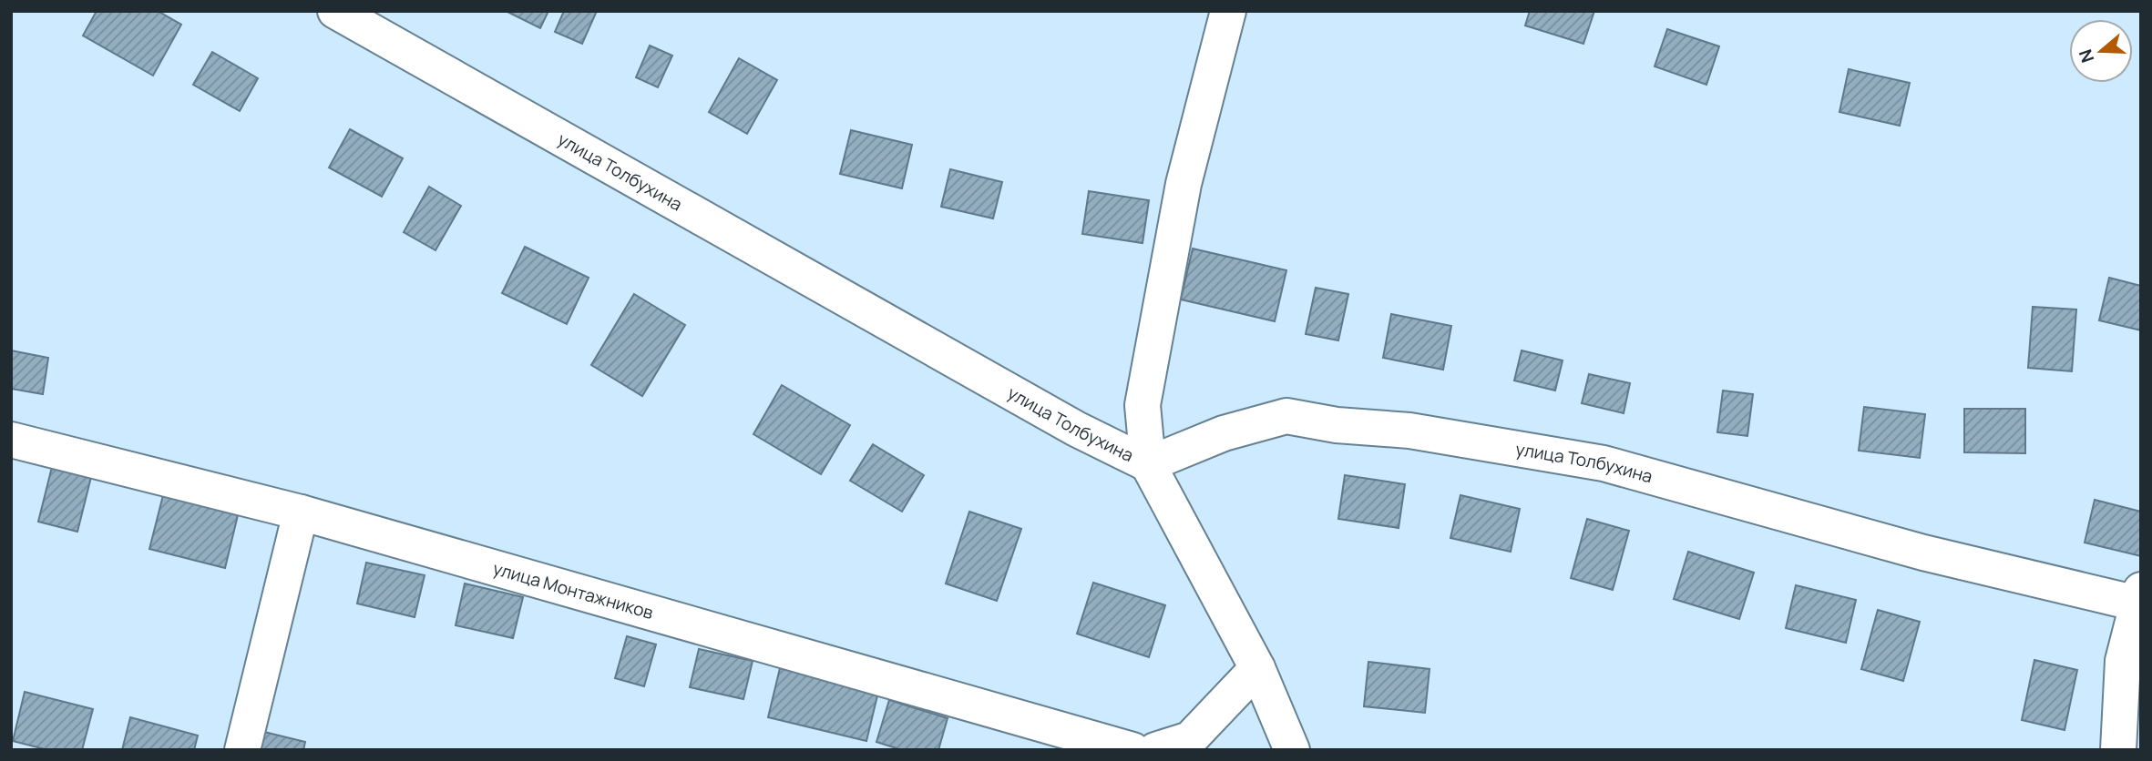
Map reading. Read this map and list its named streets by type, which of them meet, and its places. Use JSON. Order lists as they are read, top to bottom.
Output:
{
  "streets": {
    "street": ["улица Толбухина", "улица Монтажников"]
  },
  "north": "left"
}
